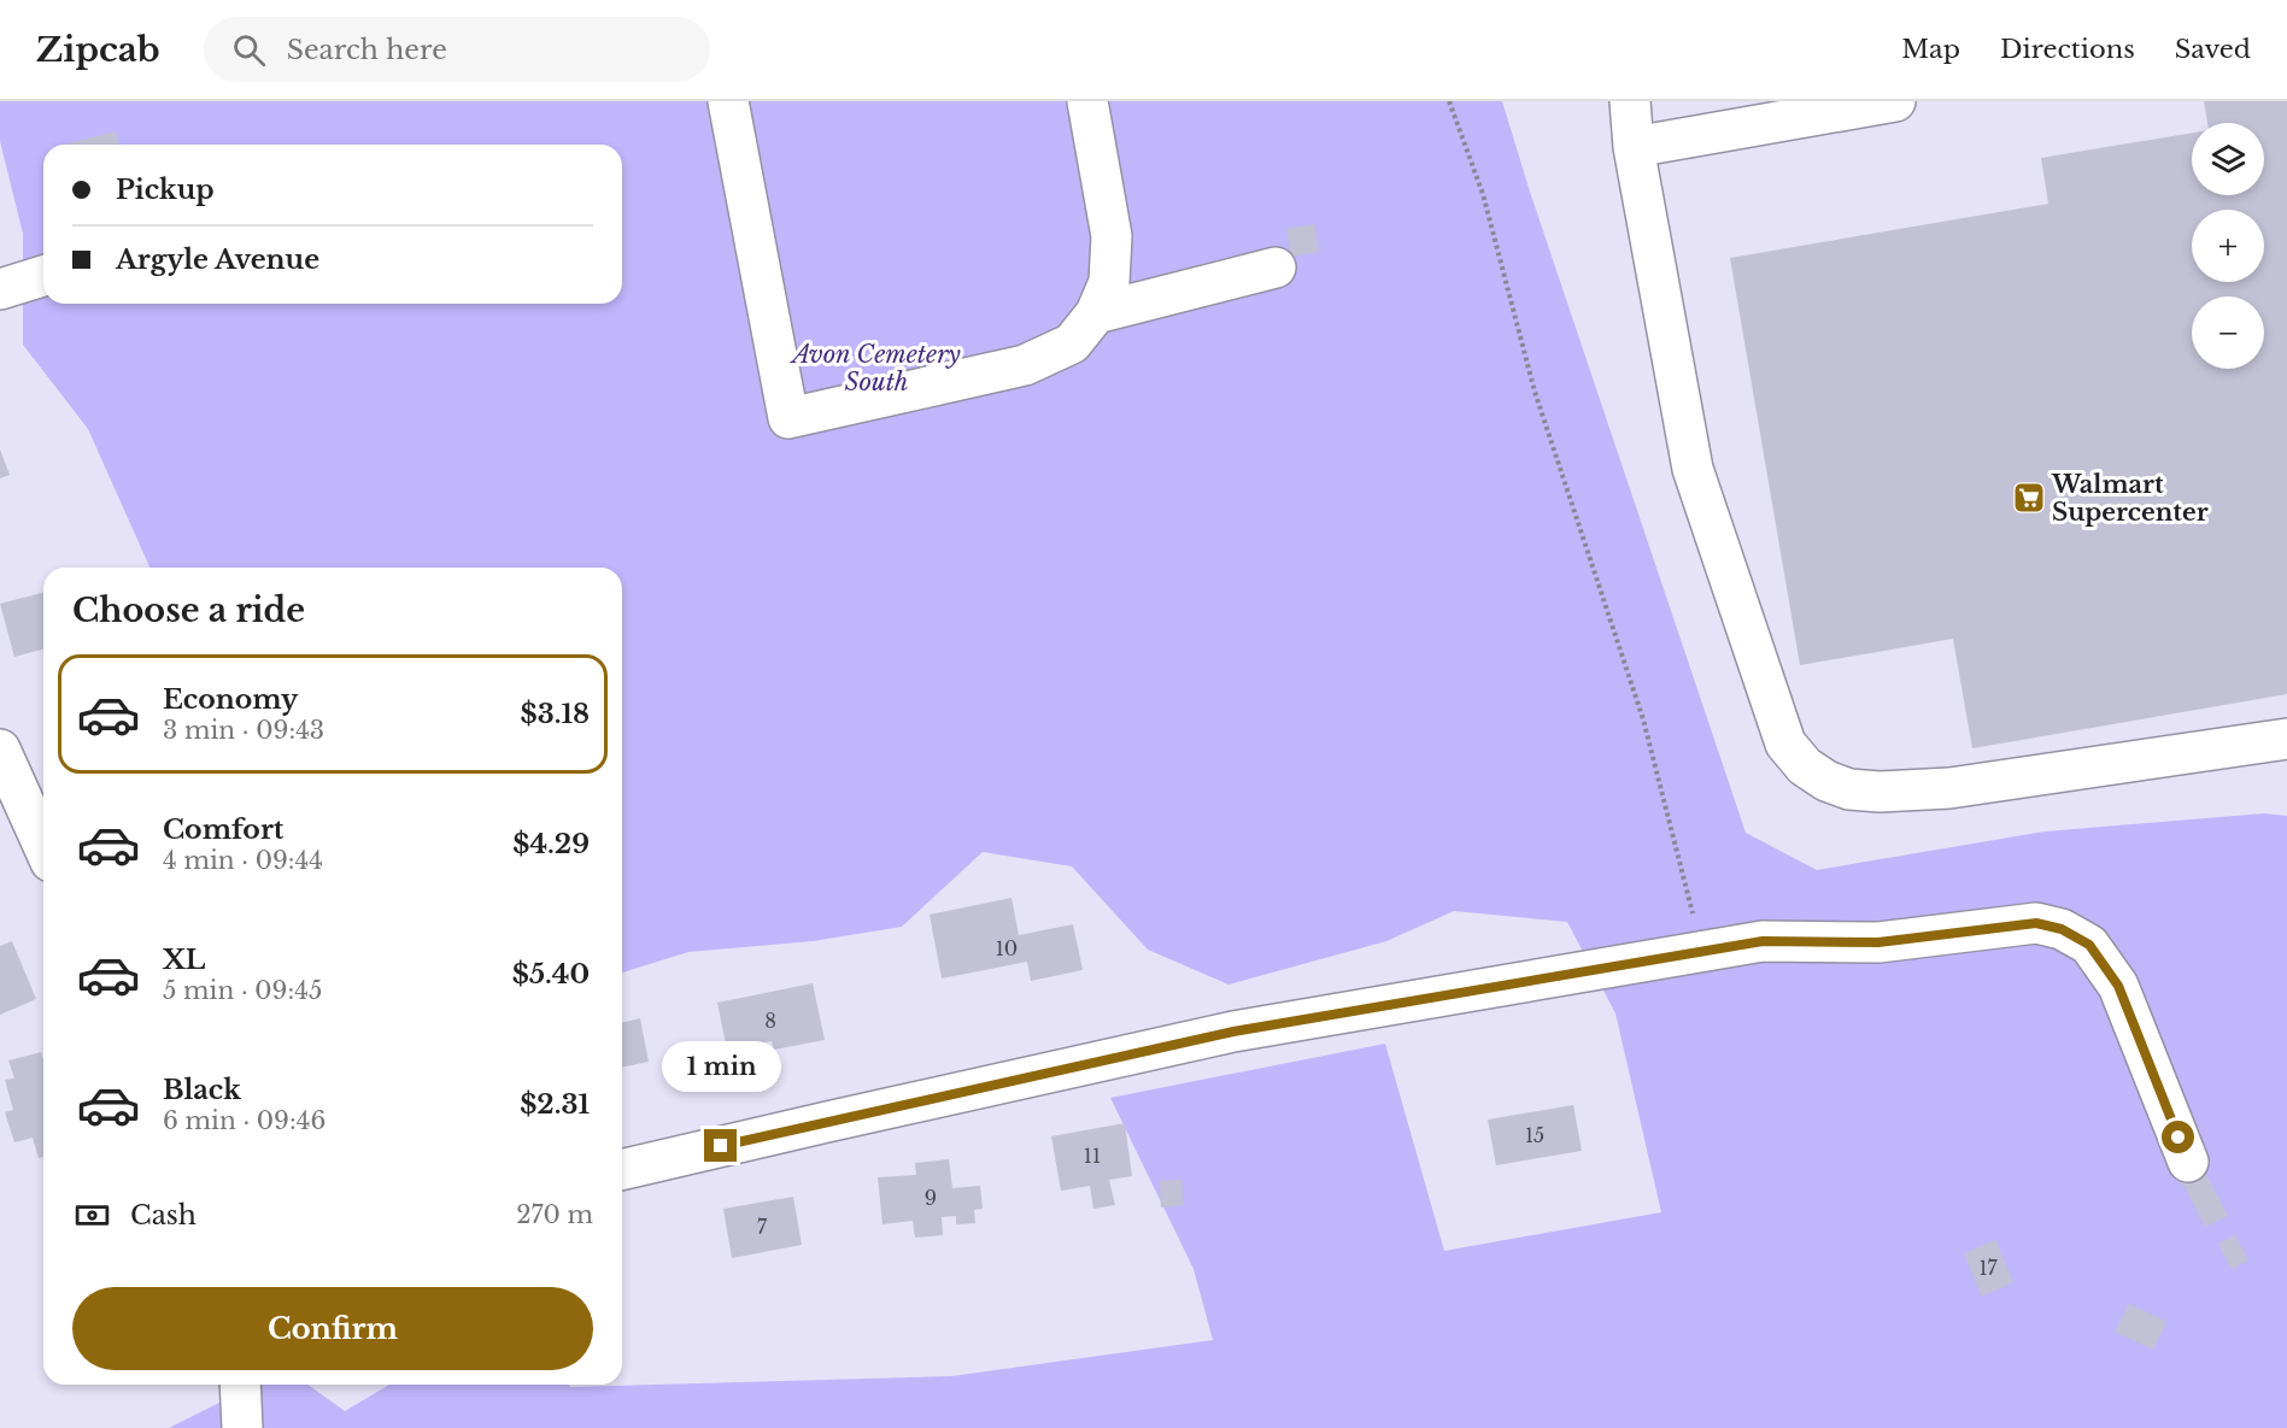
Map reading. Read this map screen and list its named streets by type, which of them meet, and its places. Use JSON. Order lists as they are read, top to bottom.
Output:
{
  "parks": ["Avon Cemetery South"],
  "places": {
    "supermarket": ["Walmart Supercenter"]
  },
  "house_numbers": [
    "10",
    "8",
    "15",
    "11",
    "9",
    "7",
    "17"
  ],
  "page": {
    "header": "Zipcab",
    "search": "Search here",
    "nav": ["Map", "Directions", "Saved"],
    "map_buttons": ["+", "−"],
    "banner": ["Pickup", "Argyle Avenue"],
    "heading": "Choose a ride",
    "list": [
      {
        "name": "Economy",
        "note": "3 min · 09:43",
        "value": "$3.18"
      },
      {
        "name": "Comfort",
        "note": "4 min · 09:44",
        "value": "$4.29"
      },
      {
        "name": "XL",
        "note": "5 min · 09:45",
        "value": "$5.40"
      },
      {
        "name": "Black",
        "note": "6 min · 09:46",
        "value": "$2.31"
      }
    ],
    "bubble": "1 min",
    "pay": ["Cash", "270 m"],
    "buttons": "Confirm"
  }
}
